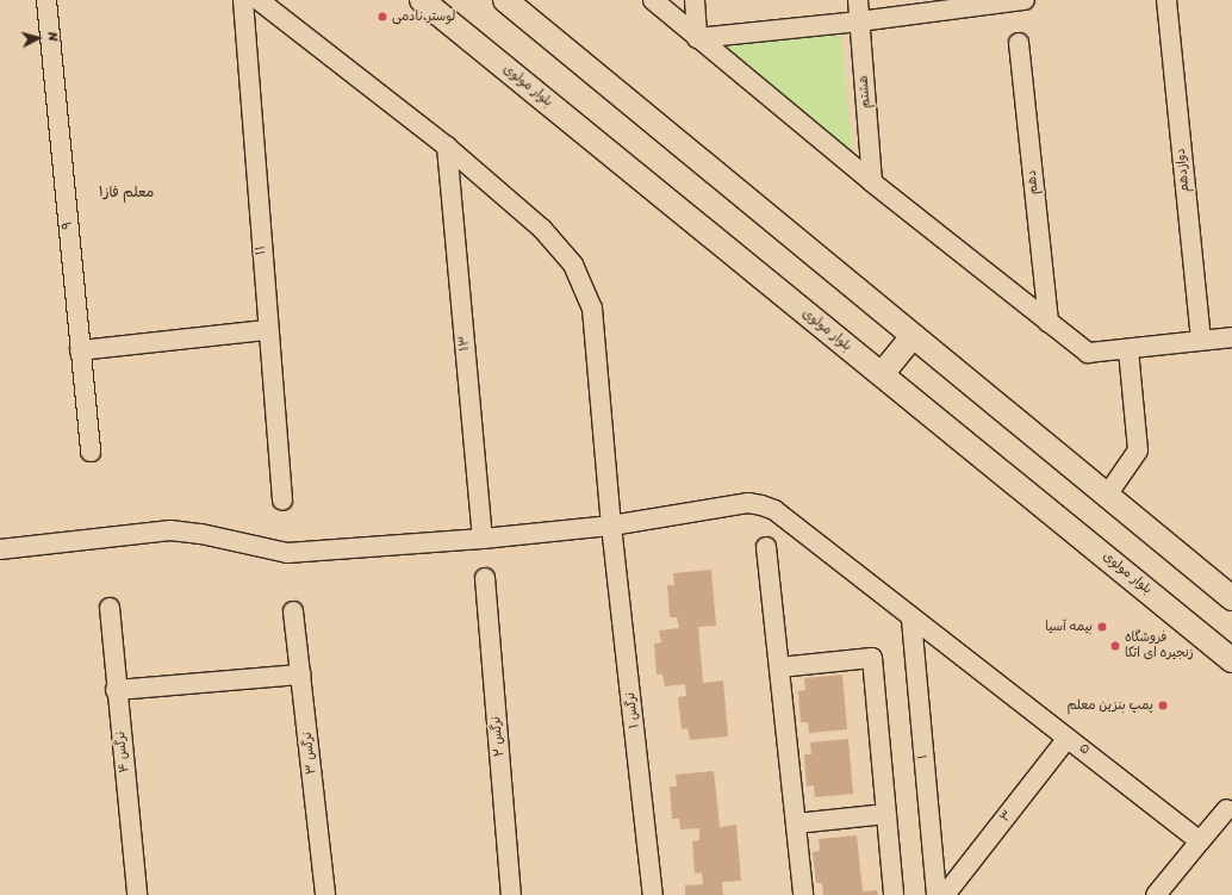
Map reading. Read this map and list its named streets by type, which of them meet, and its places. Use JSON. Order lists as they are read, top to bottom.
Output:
{
  "streets": {
    "street": [
      "بلوار مولوی",
      "هشتم",
      "دوازدهم",
      "دهم",
      "۹",
      "۱۱",
      "۱۳",
      "نرگس ۱",
      "نرگس ۲",
      "۵",
      "نرگس ۴",
      "نرگس ۳",
      "۱",
      "۳"
    ]
  },
  "crossings": [
    ["۱۳", "نرگس ۱"],
    ["۱۳", "۵"],
    ["نرگس ۱", "۵"],
    ["۵", "۱"],
    ["۵", "۳"]
  ],
  "districts": ["معلم فاز۱"],
  "places": [
    "لوستر نادمی",
    "بیمه آسیا",
    "فروشگاه زنجیره ای اتکا",
    "پمپ بنزین معلم"
  ],
  "north": "right"
}
